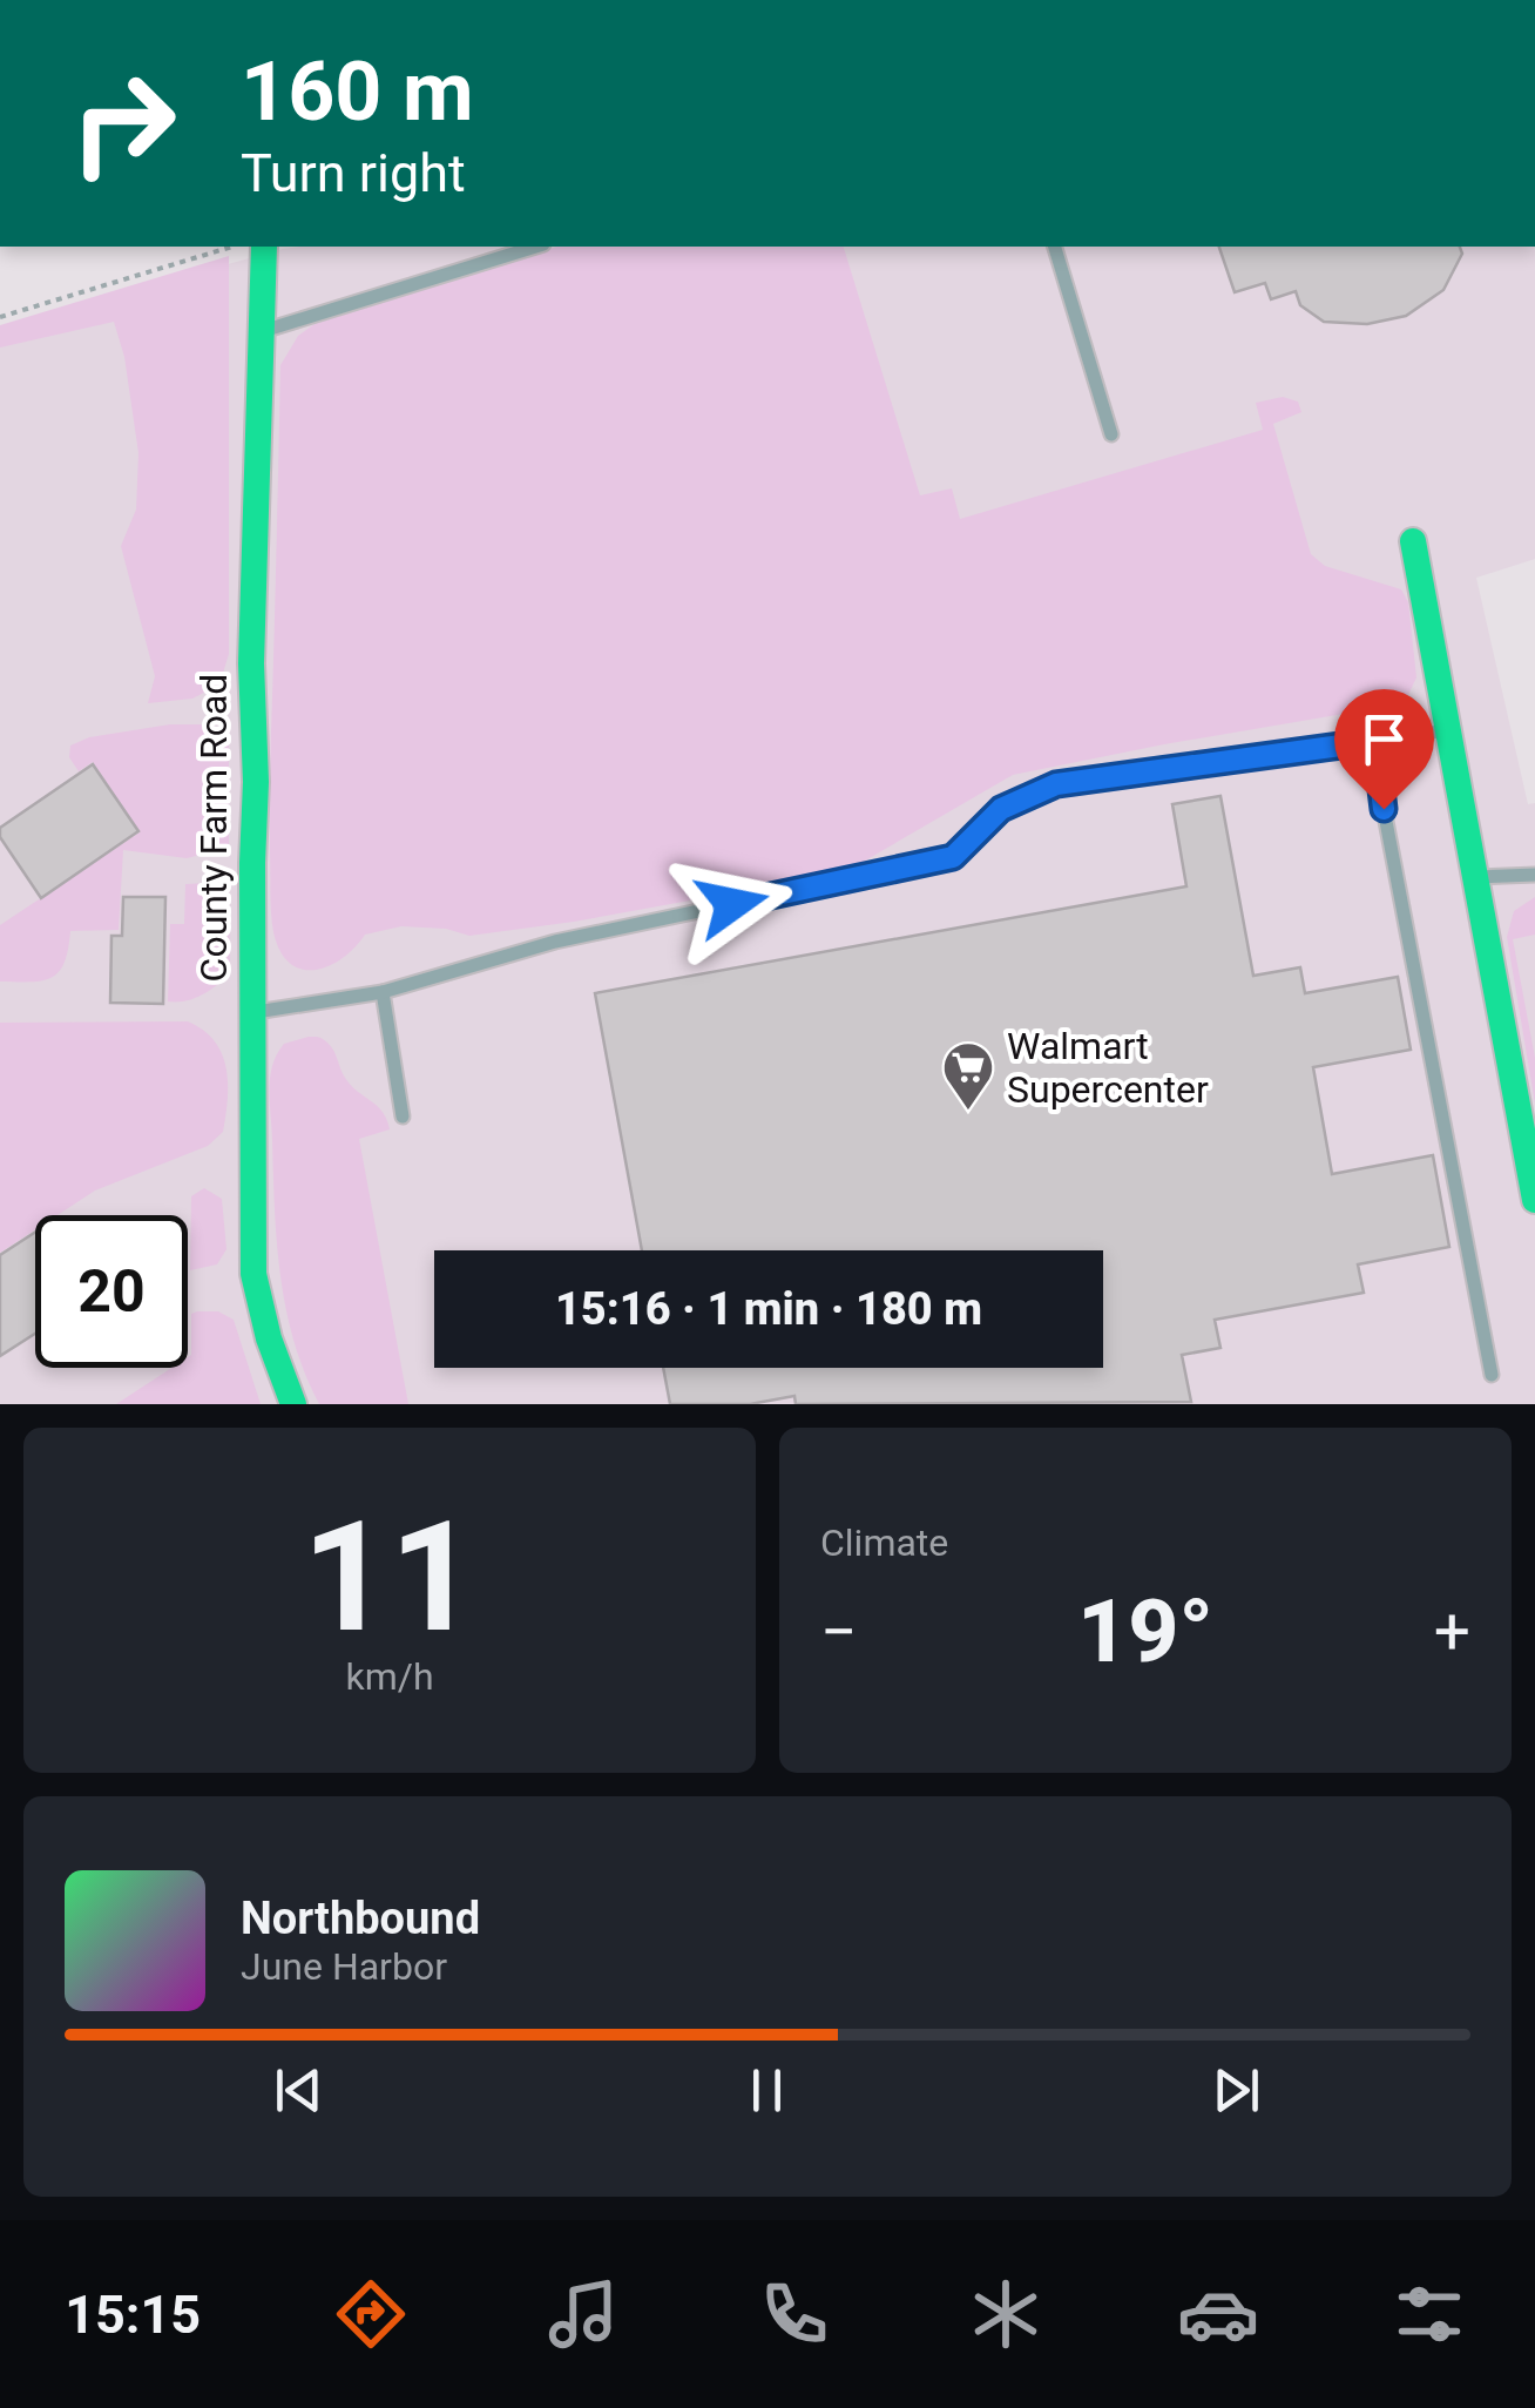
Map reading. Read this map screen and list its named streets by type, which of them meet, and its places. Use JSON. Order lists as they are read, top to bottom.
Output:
{
  "streets": {
    "street": ["County Farm Road"]
  },
  "places": {
    "supermarket": ["Walmart Supercenter"]
  },
  "page": {
    "turn": ["160 m", "Turn right"],
    "limit": "20",
    "trip": "15:16 · 1 min · 180 m",
    "tile": [
      ["11", "km/h"],
      "Climate"
    ],
    "heat": ["−", "19°", "+"],
    "song": ["Northbound", "June Harbor"],
    "tabs": "15:15"
  }
}
